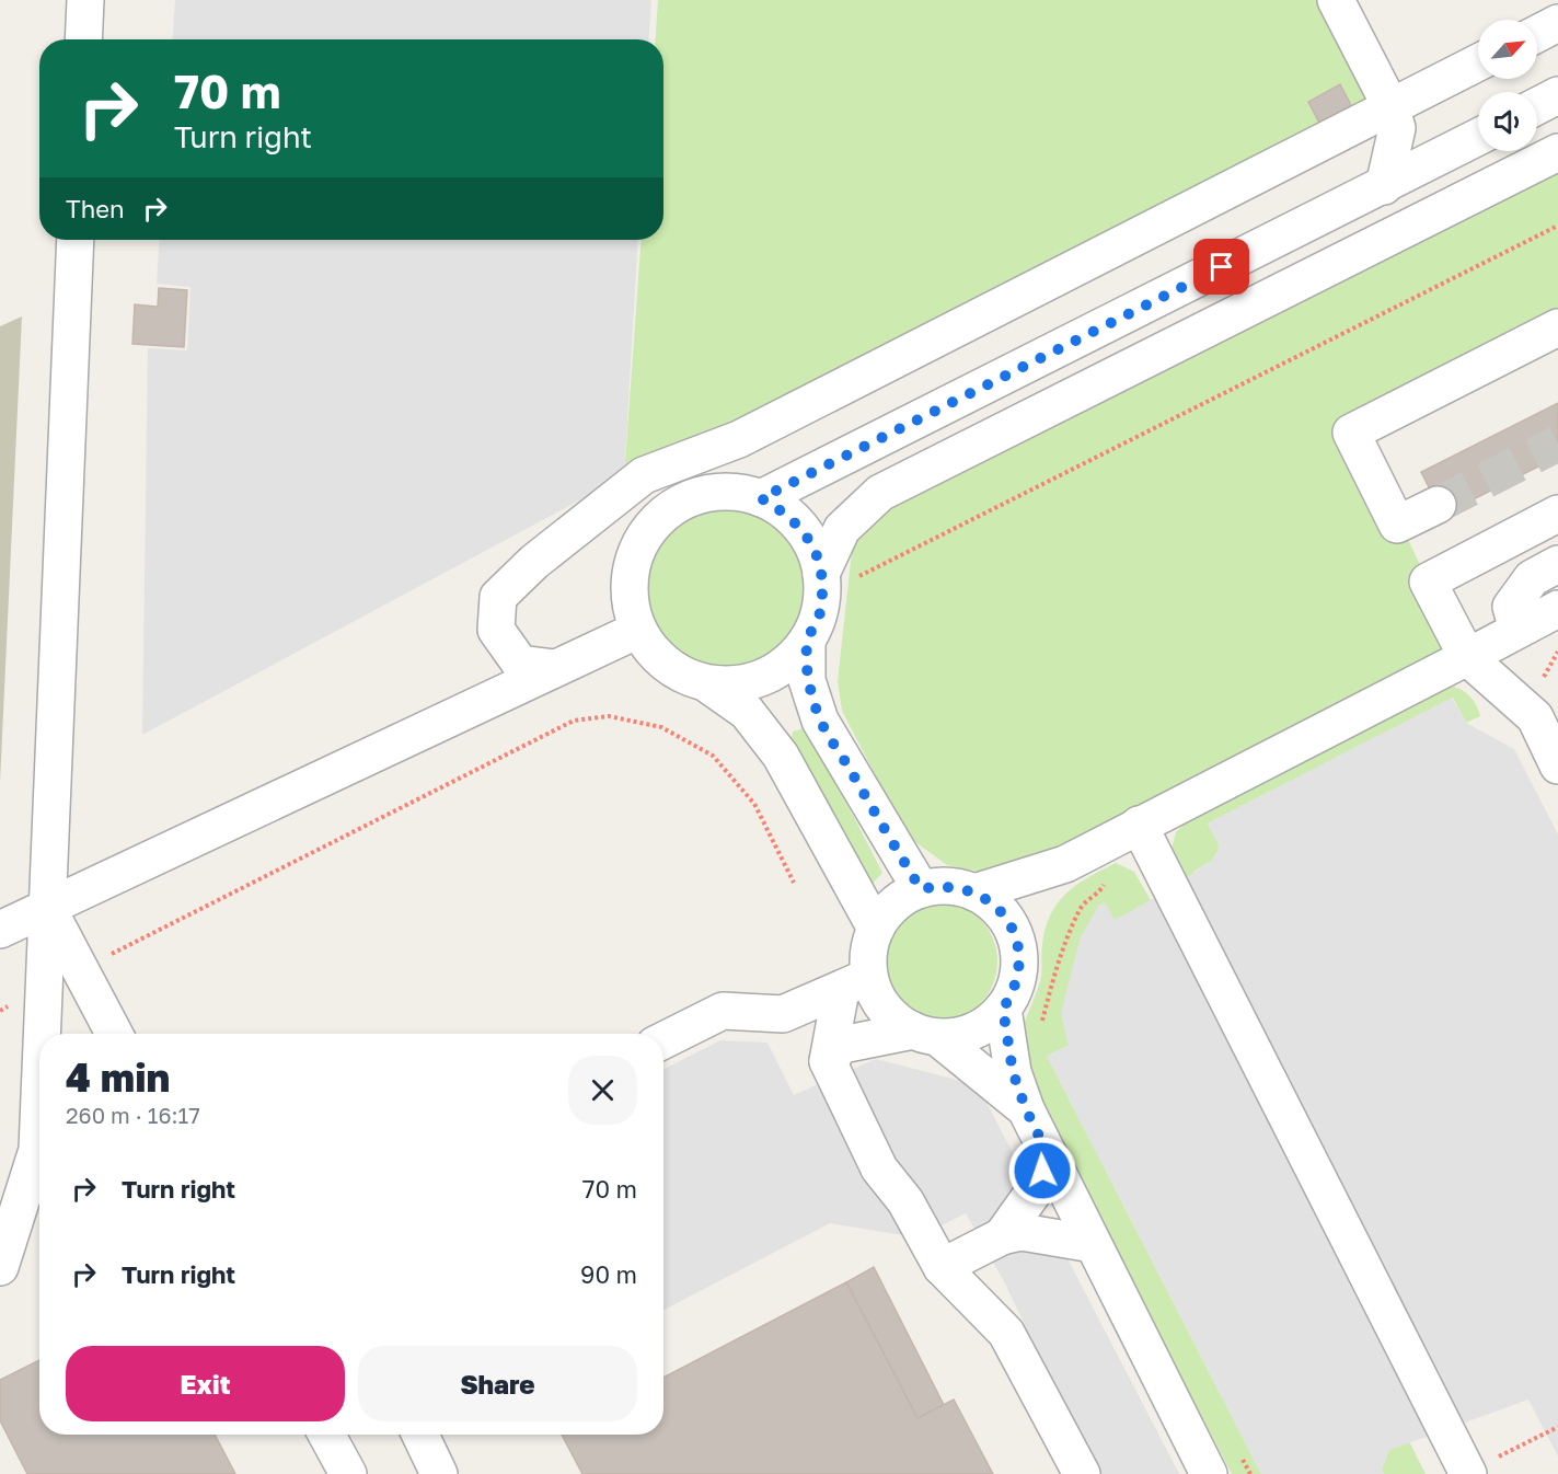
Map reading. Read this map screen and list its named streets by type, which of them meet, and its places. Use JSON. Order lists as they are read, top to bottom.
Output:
{
  "north": "top right",
  "page": {
    "turn": ["70 m", "Turn right"],
    "then": "Then",
    "heading": ["4 min", "260 m · 16:17"],
    "list": [
      {
        "name": "Turn right",
        "value": "70 m"
      },
      {
        "name": "Turn right",
        "value": "90 m"
      }
    ],
    "buttons": ["Exit", "Share"]
  }
}
